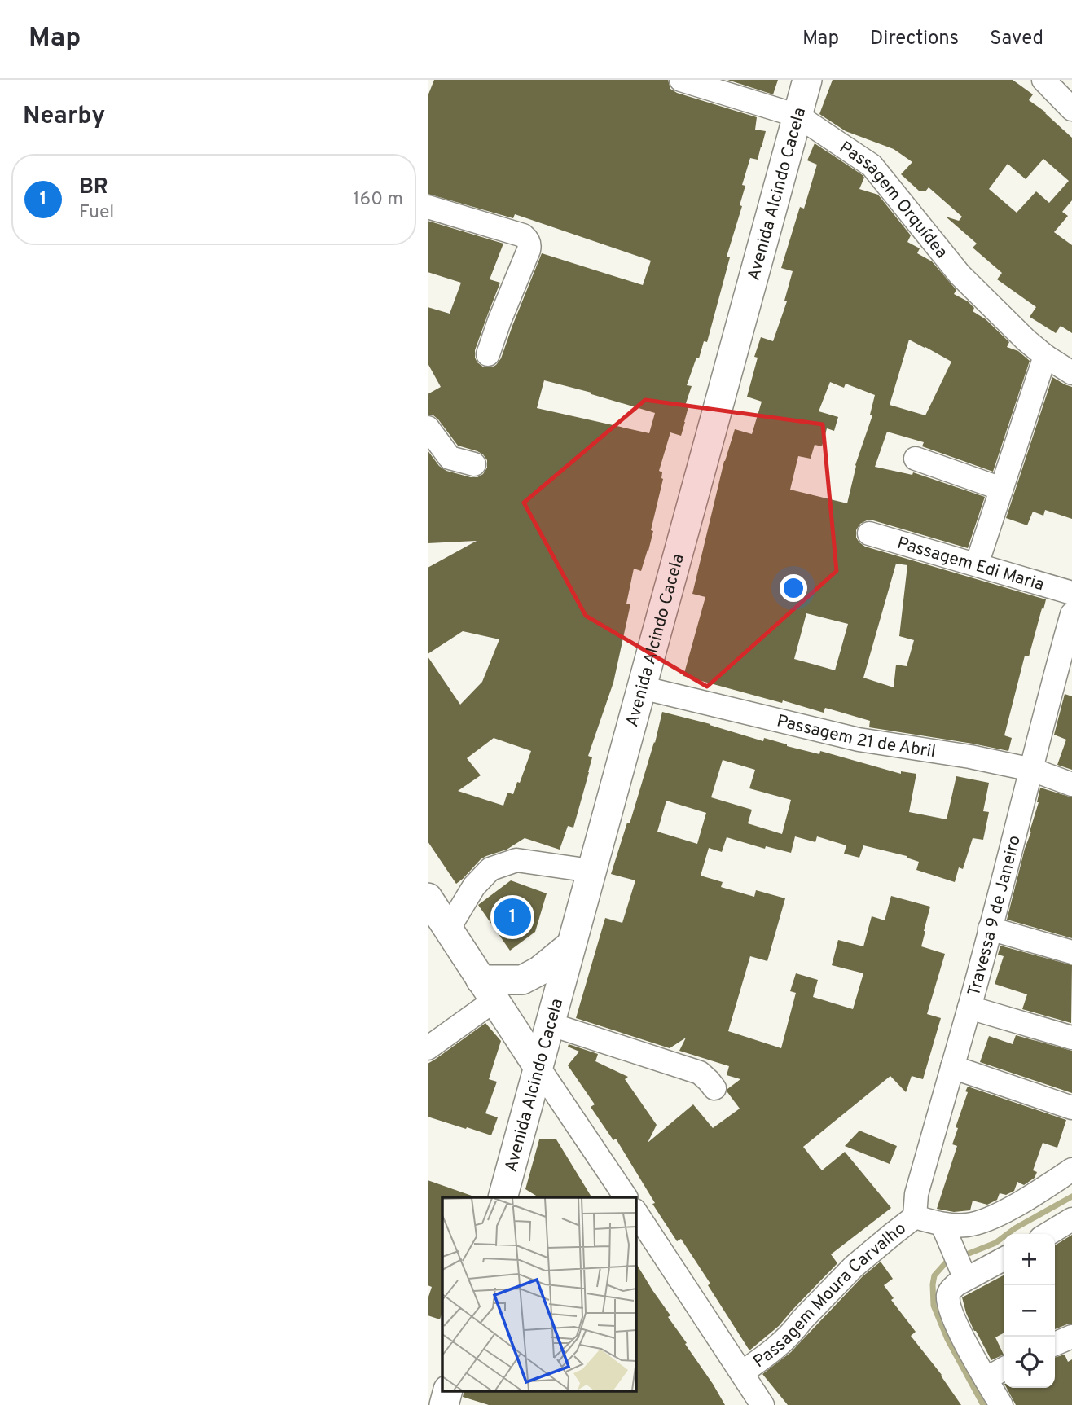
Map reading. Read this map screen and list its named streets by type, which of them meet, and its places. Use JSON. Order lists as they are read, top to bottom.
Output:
{
  "streets": {
    "main road": ["Avenida Alcindo Cacela"],
    "street": [
      "Passagem Orquídea",
      "Passagem Edi Maria",
      "Passagem 21 de Abril",
      "Travessa 9 de Janeiro",
      "Passagem Moura Carvalho"
    ]
  },
  "crossings": [
    ["Avenida Alcindo Cacela", "Passagem Orquídea"],
    ["Avenida Alcindo Cacela", "Passagem 21 de Abril"],
    ["Passagem 21 de Abril", "Travessa 9 de Janeiro"],
    ["Travessa 9 de Janeiro", "Passagem Moura Carvalho"]
  ],
  "page": {
    "header": "Map",
    "nav": ["Map", "Directions", "Saved"],
    "heading": "Nearby",
    "list": [
      {
        "mark": "1",
        "name": "BR",
        "note": "Fuel",
        "value": "160 m"
      }
    ],
    "pins": "1",
    "map_buttons": ["+", "−"]
  }
}
